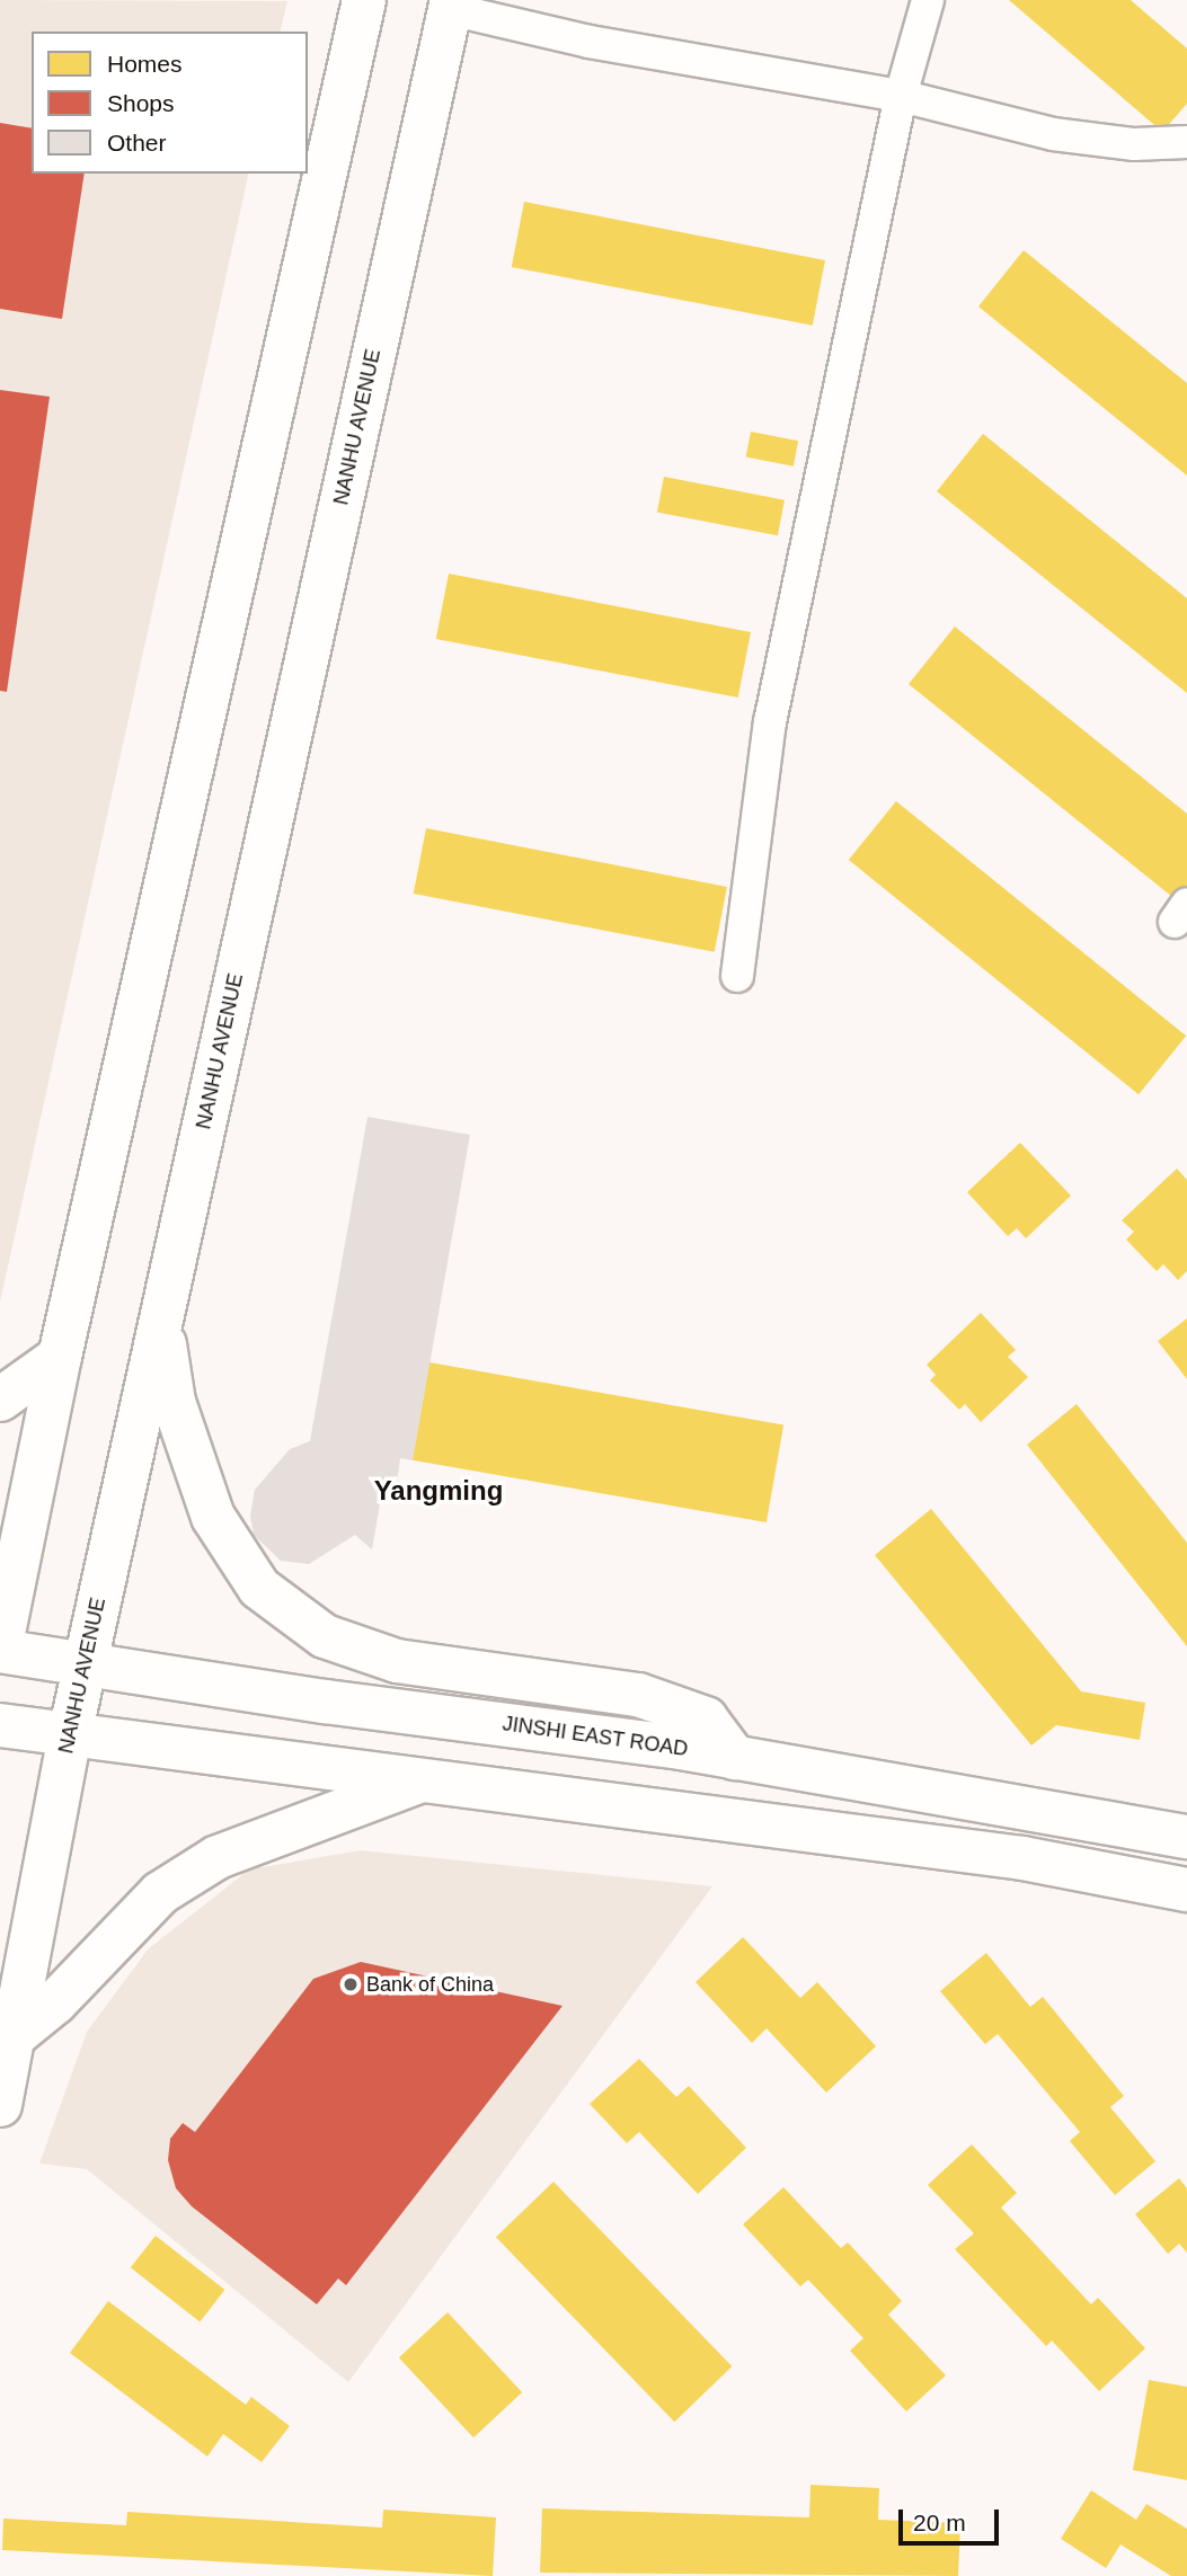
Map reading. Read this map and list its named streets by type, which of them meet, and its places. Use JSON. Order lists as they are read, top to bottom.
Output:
{
  "streets": {
    "main road": ["NANHU AVENUE", "JINSHI EAST ROAD"]
  },
  "crossings": [
    ["NANHU AVENUE", "JINSHI EAST ROAD"]
  ],
  "districts": ["Yangming"],
  "places": ["Bank of China"],
  "legend": ["Homes", "Shops", "Other"],
  "scale_bar": "20 m"
}
